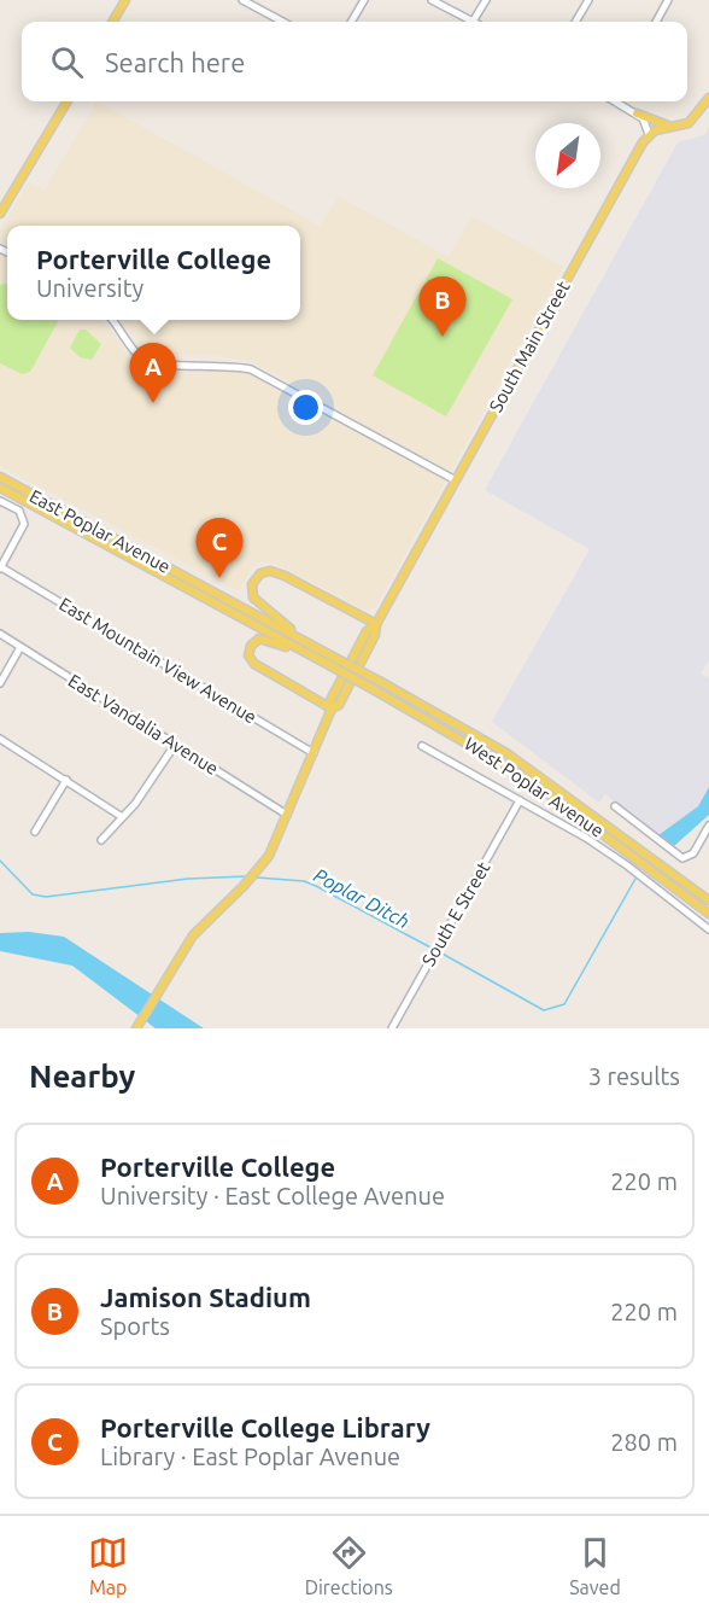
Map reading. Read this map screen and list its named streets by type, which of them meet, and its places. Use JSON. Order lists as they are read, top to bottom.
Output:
{
  "streets": {
    "main road": ["South Main Street", "East Poplar Avenue", "West Poplar Avenue"],
    "street": ["East Mountain View Avenue", "East Vandalia Avenue", "South E Street"]
  },
  "crossings": [
    ["South Main Street", "East Mountain View Avenue"],
    ["South Main Street", "East Vandalia Avenue"],
    ["East Poplar Avenue", "East Mountain View Avenue"],
    ["East Poplar Avenue", "West Poplar Avenue"]
  ],
  "water": ["Poplar Ditch"],
  "north": "bottom left",
  "page": {
    "search": "Search here",
    "popup": ["Porterville College", "University"],
    "pins": ["B", "A", "C"],
    "heading": ["Nearby", "3 results"],
    "list": [
      {
        "mark": "A",
        "name": "Porterville College",
        "note": "University · East College Avenue",
        "value": "220 m"
      },
      {
        "mark": "B",
        "name": "Jamison Stadium",
        "note": "Sports",
        "value": "220 m"
      },
      {
        "mark": "C",
        "name": "Porterville College Library",
        "note": "Library · East Poplar Avenue",
        "value": "280 m"
      }
    ],
    "nav": ["Map", "Directions", "Saved"]
  }
}
